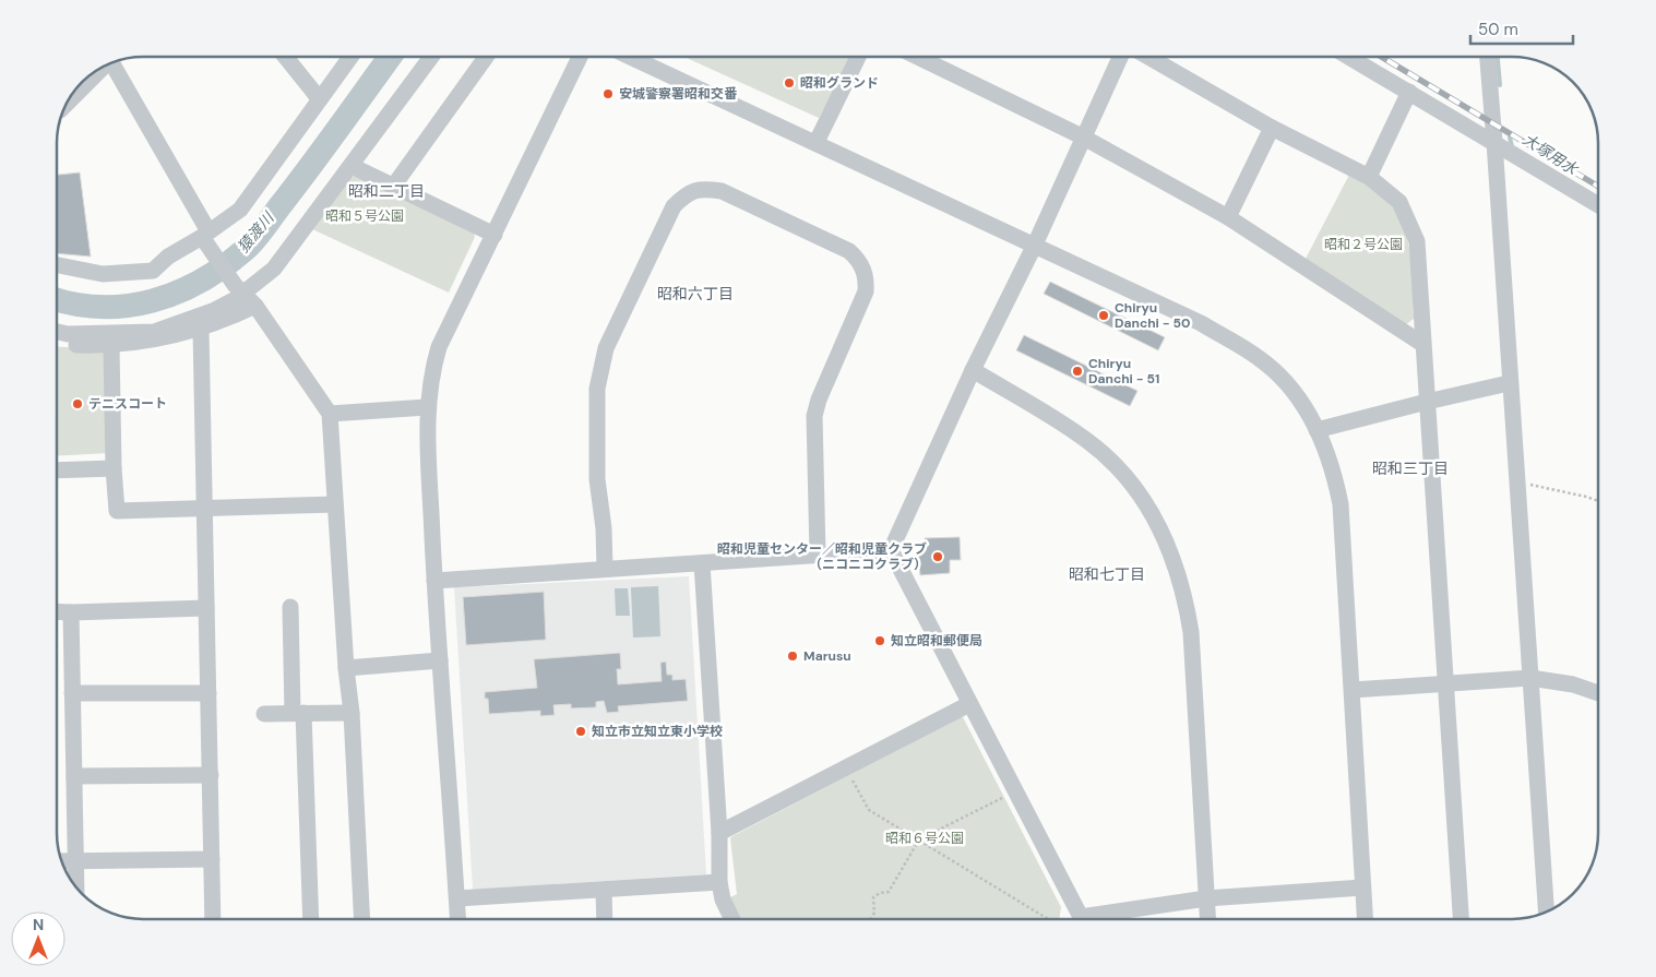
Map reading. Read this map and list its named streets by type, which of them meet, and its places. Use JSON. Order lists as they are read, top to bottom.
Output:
{
  "districts": [
    "昭和二丁目",
    "昭和六丁目",
    "昭和三丁目",
    "昭和七丁目"
  ],
  "water": ["大塚用水", "猿渡川"],
  "parks": ["昭和５号公園", "昭和２号公園", "昭和６号公園"],
  "places": [
    "昭和グランド",
    "安城警察署昭和交番",
    "Chiryu Danchi - 50",
    "Chiryu Danchi - 51",
    "テニスコート",
    "昭和児童センター／昭和児童クラブ （ニコニコクラブ）",
    "知立昭和郵便局",
    "Marusu",
    "知立市立知立東小学校"
  ],
  "scale_bar": "50 m",
  "north": "top"
}
